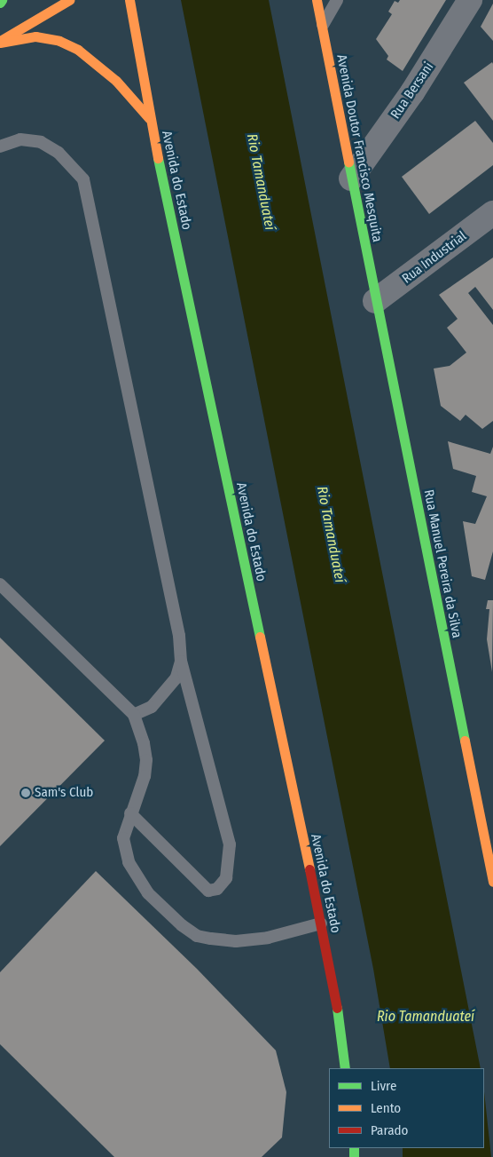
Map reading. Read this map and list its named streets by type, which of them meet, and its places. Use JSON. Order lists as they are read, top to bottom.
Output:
{
  "streets": {
    "main road": ["Avenida Doutor Francisco Mesquita", "Avenida do Estado", "Rua Manuel Pereira da Silva"],
    "street": ["Rua Bersani", "Rua Industrial"]
  },
  "crossings": [
    ["Rua Bersani", "Avenida Doutor Francisco Mesquita"],
    ["Avenida Doutor Francisco Mesquita", "Rua Industrial"],
    ["Avenida Doutor Francisco Mesquita", "Rua Manuel Pereira da Silva"],
    ["Rua Industrial", "Rua Manuel Pereira da Silva"]
  ],
  "water": ["Rio Tamanduateí"],
  "places": ["Sam's Club"],
  "legend": ["Livre", "Lento", "Parado"]
}
